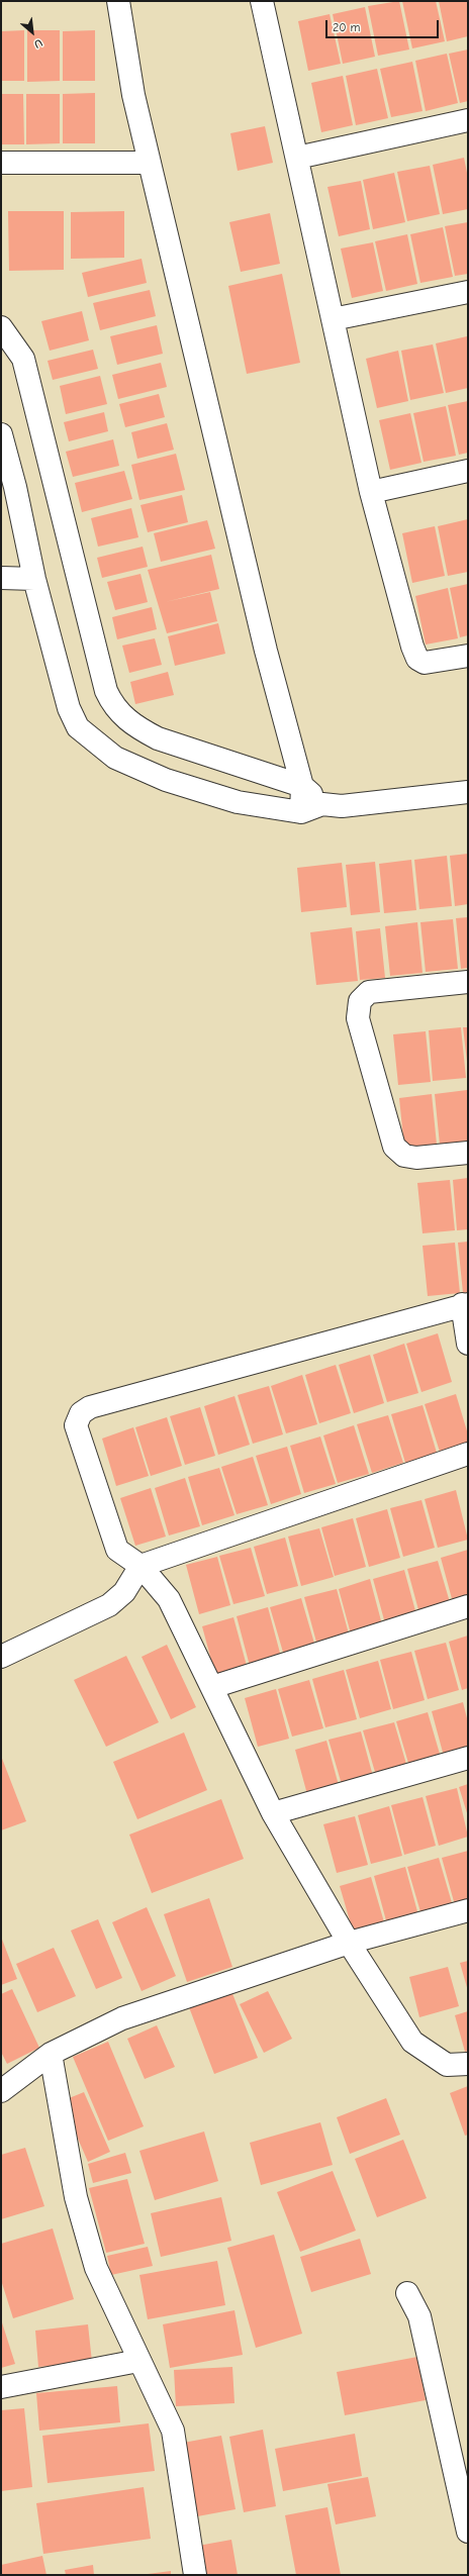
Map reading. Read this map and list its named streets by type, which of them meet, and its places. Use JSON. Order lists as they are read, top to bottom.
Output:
{
  "scale_bar": "20 m",
  "north": "bottom right"
}
